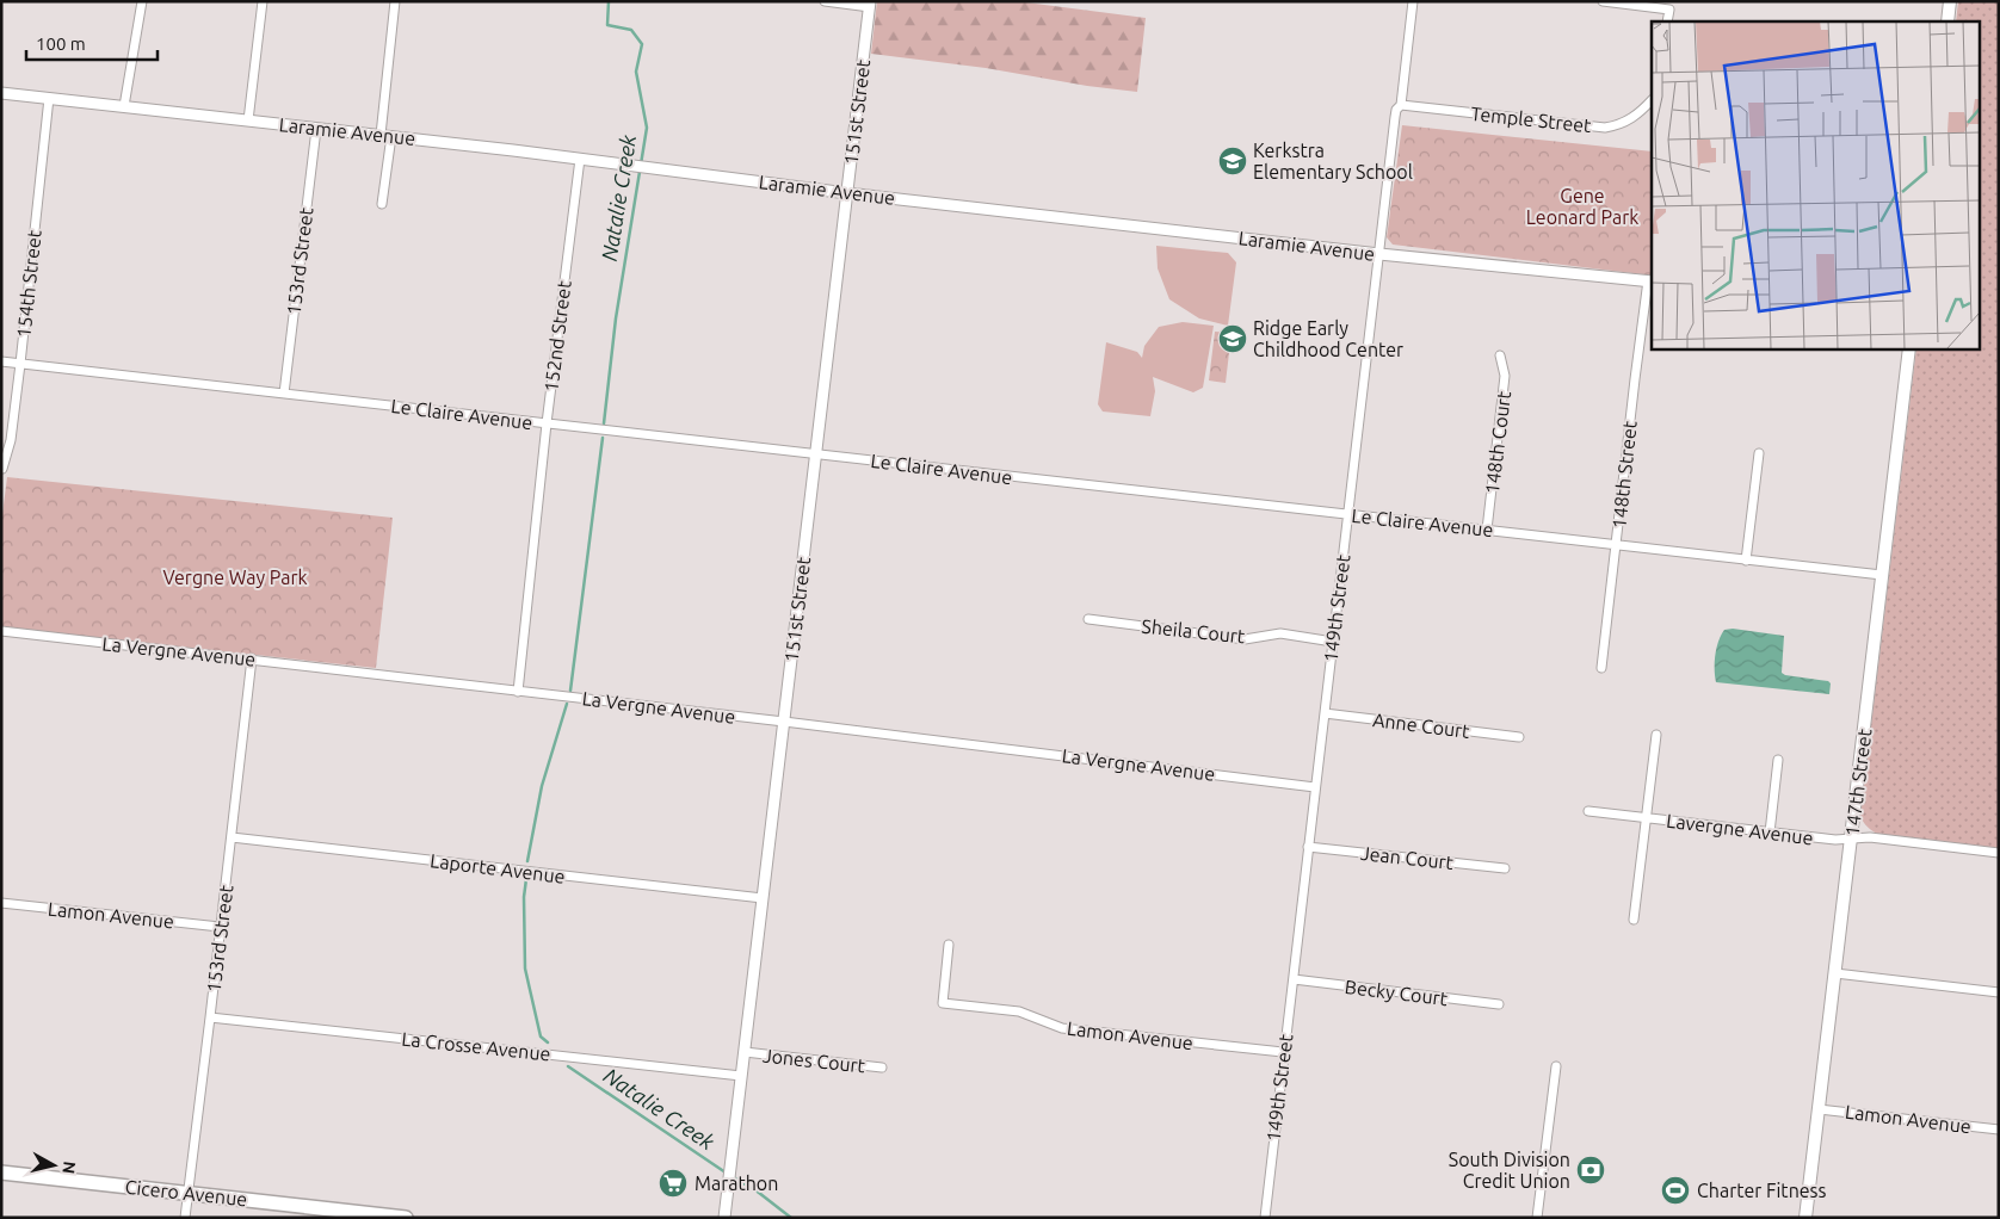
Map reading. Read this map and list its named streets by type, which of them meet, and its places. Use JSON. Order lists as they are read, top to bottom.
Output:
{
  "streets": {
    "main road": ["147th Street", "Cicero Avenue"],
    "street": [
      "151st Street",
      "Temple Street",
      "Laramie Avenue",
      "153rd Street",
      "154th Street",
      "152nd Street",
      "Le Claire Avenue",
      "148th Court",
      "148th Street",
      "149th Street",
      "Sheila Court",
      "La Vergne Avenue",
      "Anne Court",
      "Lavergne Avenue",
      "Jean Court",
      "Laporte Avenue",
      "Lamon Avenue",
      "Becky Court",
      "La Crosse Avenue",
      "Jones Court"
    ]
  },
  "crossings": [
    ["151st Street", "Laramie Avenue"],
    ["151st Street", "Le Claire Avenue"],
    ["151st Street", "La Vergne Avenue"],
    ["151st Street", "Laporte Avenue"],
    ["151st Street", "La Crosse Avenue"],
    ["151st Street", "Jones Court"],
    ["Temple Street", "149th Street"],
    ["Laramie Avenue", "153rd Street"],
    ["Laramie Avenue", "154th Street"],
    ["Laramie Avenue", "152nd Street"],
    ["Laramie Avenue", "148th Street"],
    ["Laramie Avenue", "149th Street"],
    ["153rd Street", "Le Claire Avenue"],
    ["153rd Street", "La Vergne Avenue"],
    ["153rd Street", "Laporte Avenue"],
    ["153rd Street", "Lamon Avenue"],
    ["153rd Street", "La Crosse Avenue"],
    ["153rd Street", "Cicero Avenue"],
    ["154th Street", "Le Claire Avenue"],
    ["152nd Street", "Le Claire Avenue"],
    ["152nd Street", "La Vergne Avenue"],
    ["Le Claire Avenue", "148th Court"],
    ["Le Claire Avenue", "148th Street"],
    ["Le Claire Avenue", "149th Street"],
    ["Le Claire Avenue", "147th Street"],
    ["149th Street", "Sheila Court"],
    ["149th Street", "La Vergne Avenue"],
    ["149th Street", "Anne Court"],
    ["149th Street", "Jean Court"],
    ["149th Street", "Lamon Avenue"],
    ["149th Street", "Becky Court"],
    ["147th Street", "Lavergne Avenue"],
    ["147th Street", "Lamon Avenue"]
  ],
  "water": ["Natalie Creek"],
  "parks": ["Gene Leonard Park", "Vergne Way Park"],
  "places": {
    "school or university": ["Kerkstra Elementary School", "Ridge Early Childhood Center"],
    "bank": ["South Division Credit Union"],
    "supermarket": ["Marathon"],
    "sports": ["Charter Fitness"]
  },
  "scale_bar": "100 m",
  "north": "right"
}
